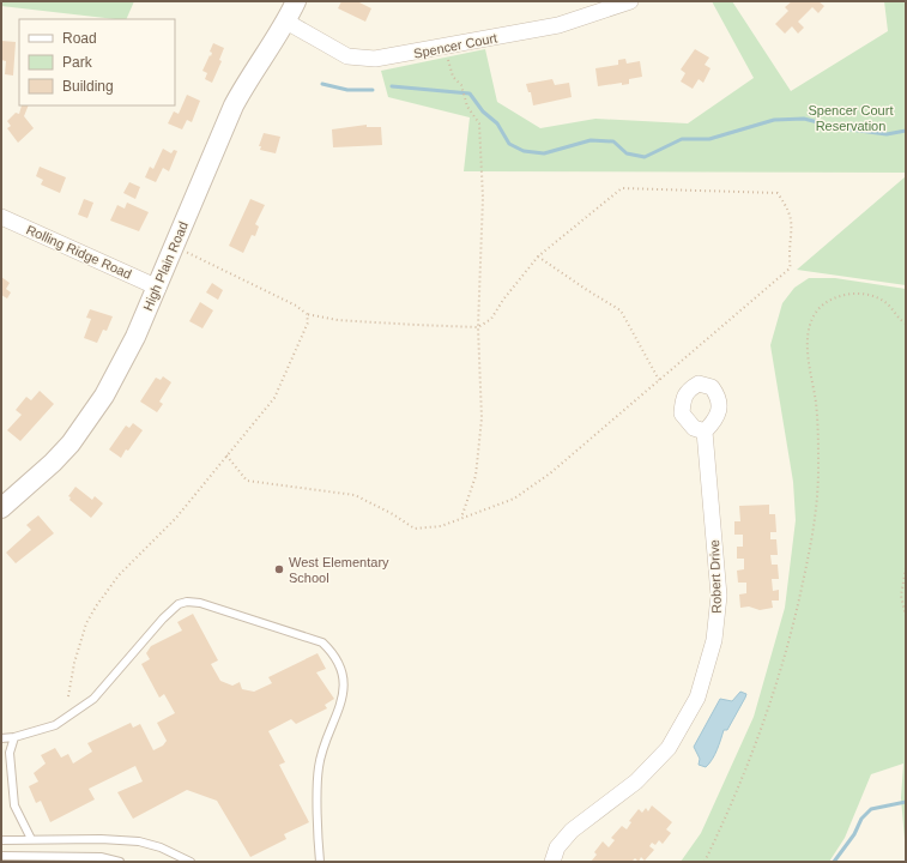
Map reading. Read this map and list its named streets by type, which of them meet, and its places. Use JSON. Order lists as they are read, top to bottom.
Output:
{
  "streets": {
    "street": [
      "Spencer Court",
      "Rolling Ridge Road",
      "High Plain Road",
      "Robert Drive"
    ]
  },
  "crossings": [
    ["Spencer Court", "High Plain Road"],
    ["Rolling Ridge Road", "High Plain Road"]
  ],
  "parks": ["Spencer Court Reservation"],
  "places": ["West Elementary School"],
  "legend": ["Road", "Park", "Building"]
}
